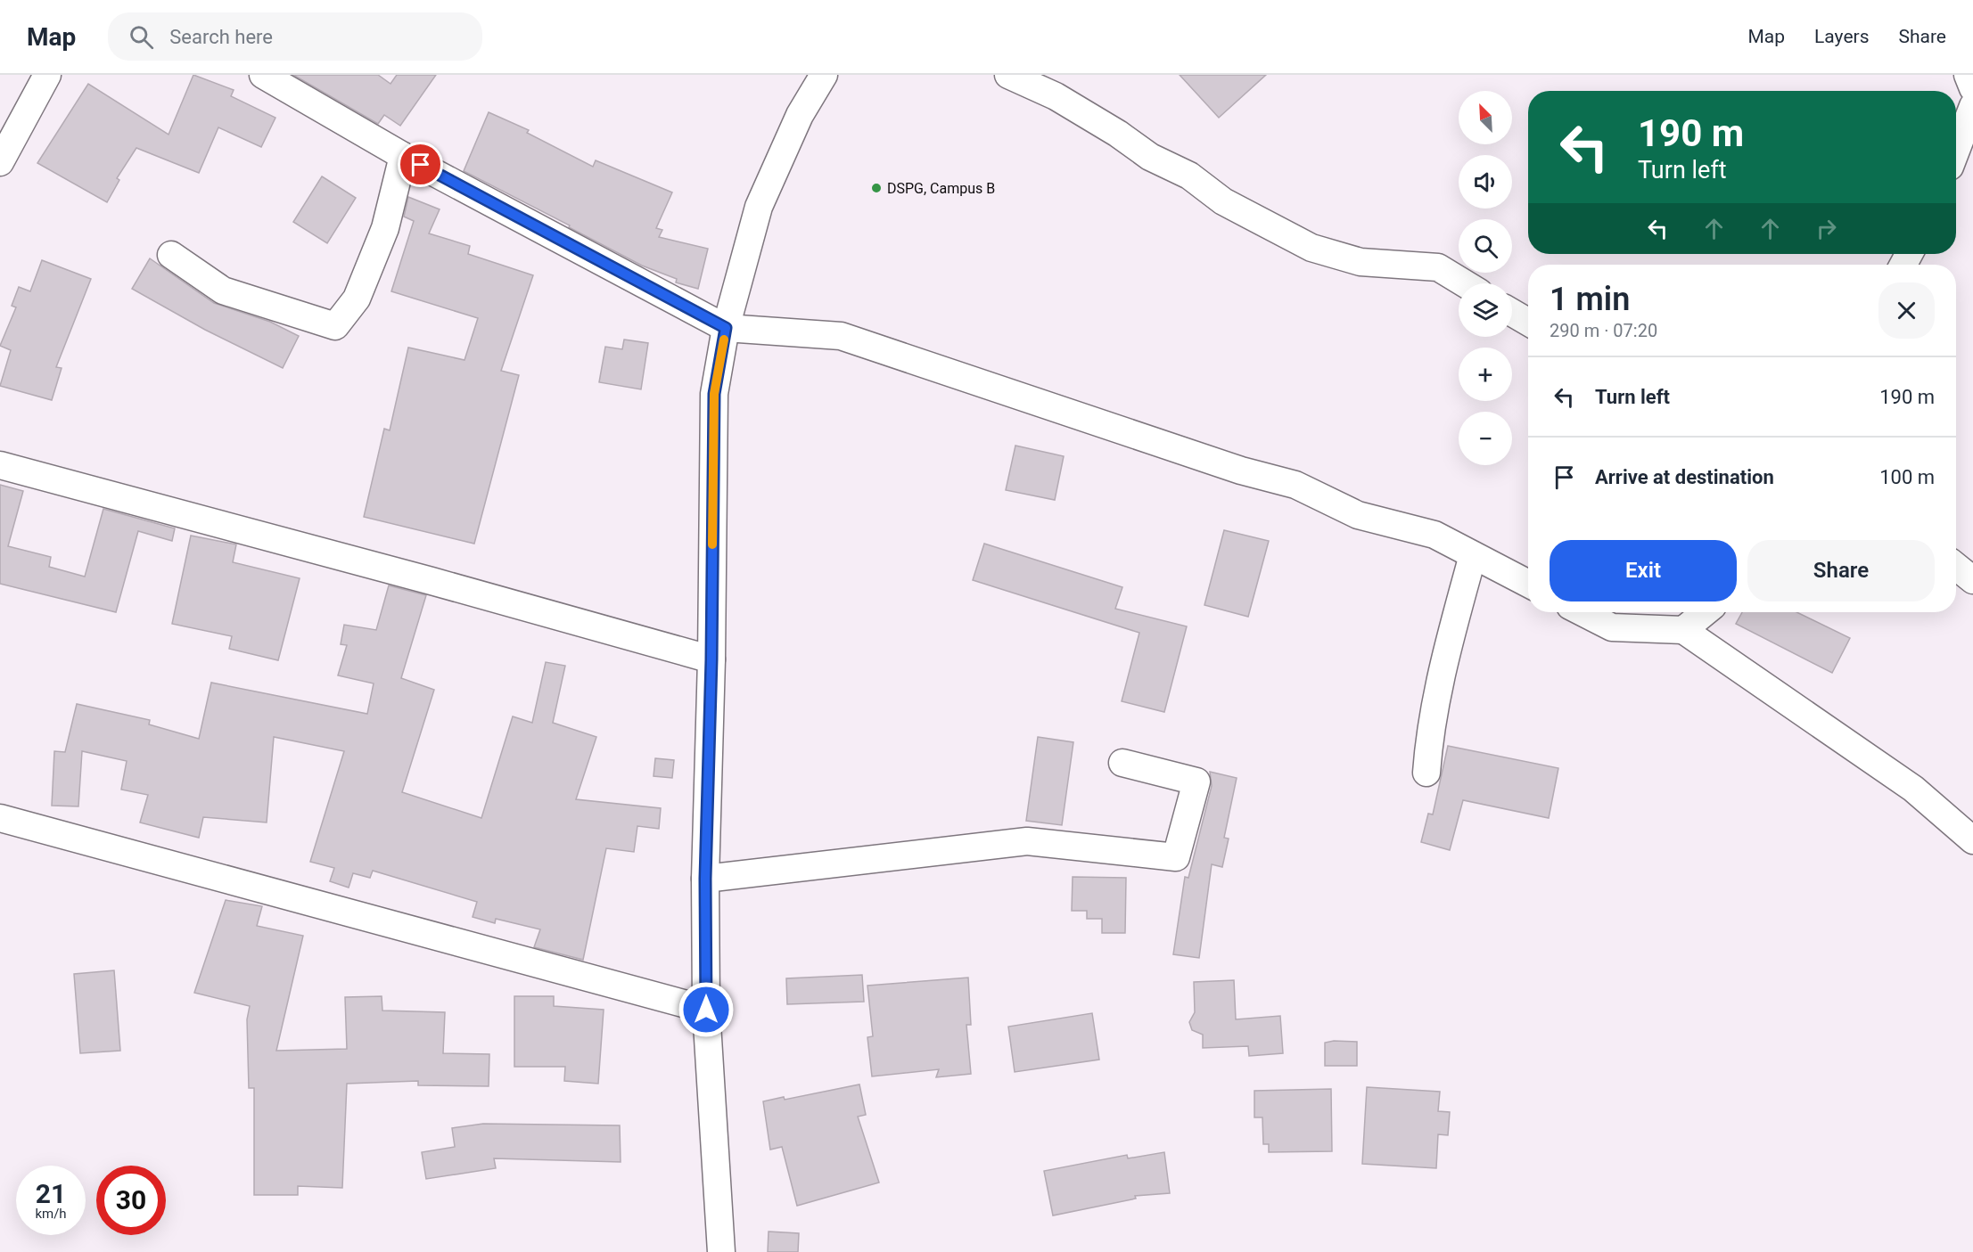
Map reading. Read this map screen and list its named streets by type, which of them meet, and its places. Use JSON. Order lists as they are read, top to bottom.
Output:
{
  "places": ["DSPG, Campus B"],
  "north": "top left",
  "page": {
    "header": "Map",
    "search": "Search here",
    "nav": ["Map", "Layers", "Share"],
    "map_buttons": ["+", "−"],
    "turn": ["190 m", "Turn left"],
    "heading": ["1 min", "290 m · 07:20"],
    "list": [
      {
        "name": "Turn left",
        "value": "190 m"
      },
      {
        "name": "Arrive at destination",
        "value": "100 m"
      }
    ],
    "buttons": ["Exit", "Share"],
    "speed": "21 km/h",
    "limit": "30"
  }
}
